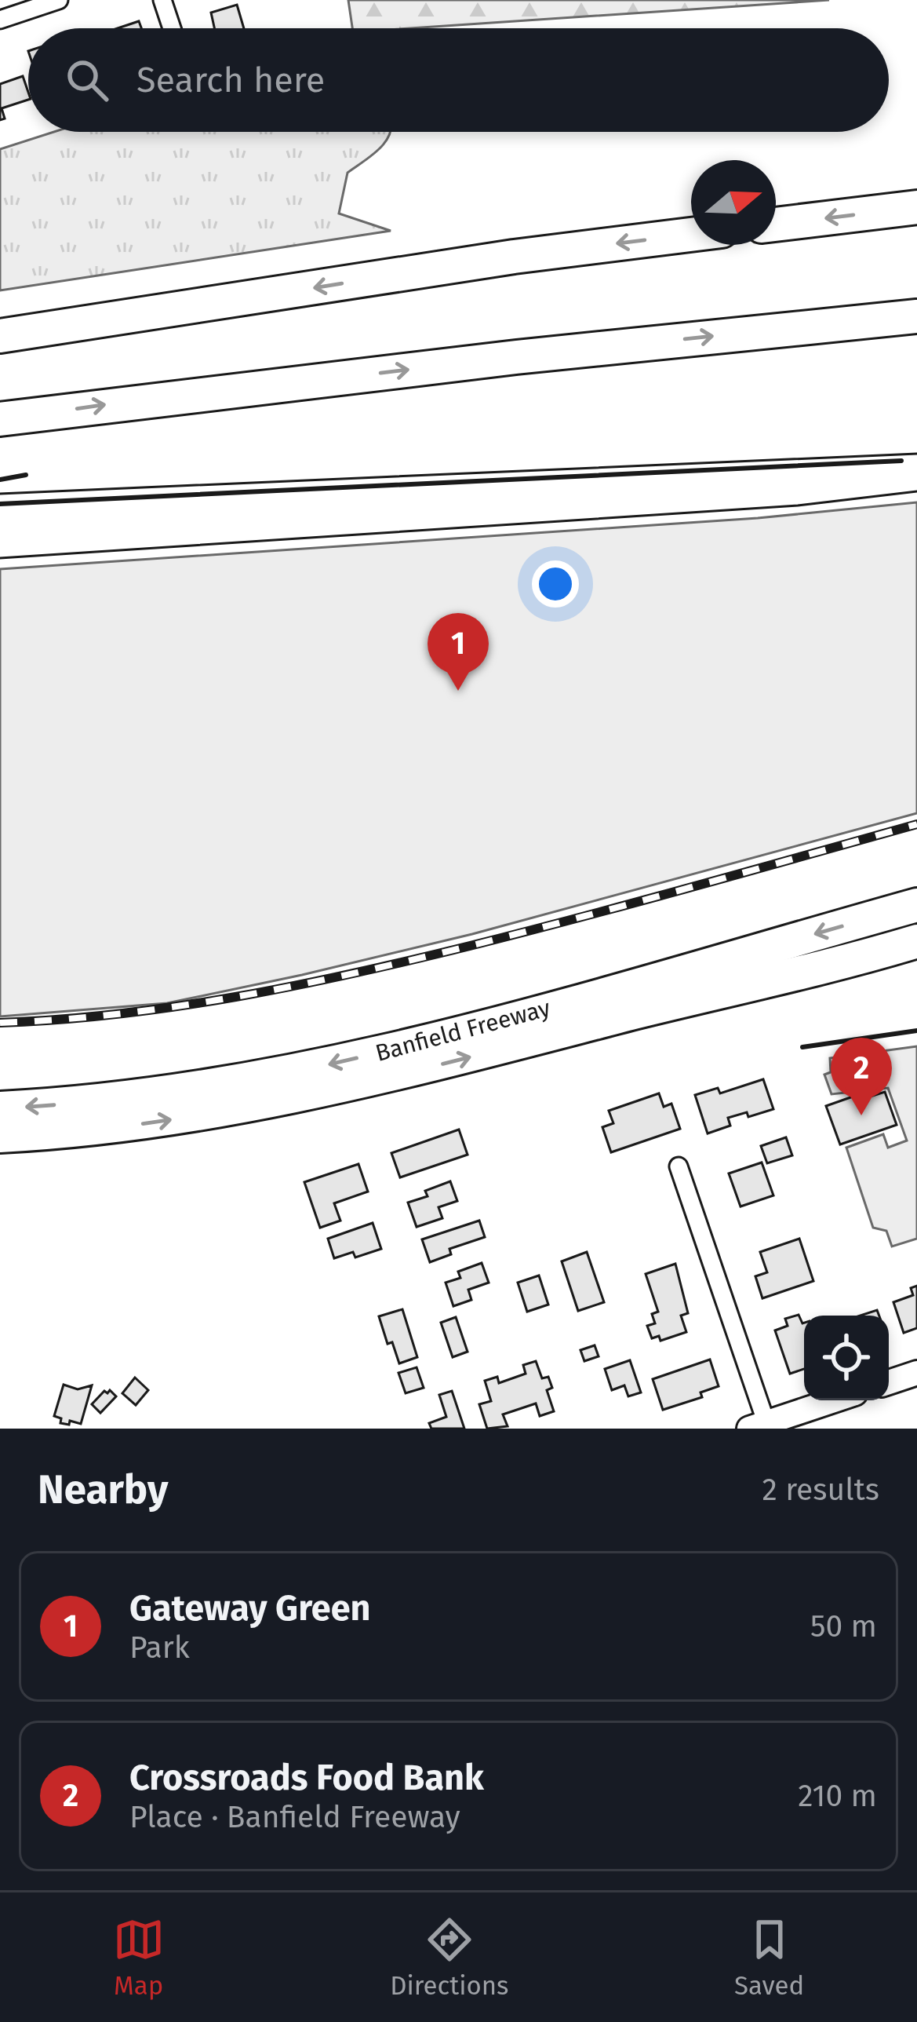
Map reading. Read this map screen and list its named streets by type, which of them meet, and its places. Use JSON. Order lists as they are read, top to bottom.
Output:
{
  "streets": {
    "highway": ["Banfield Freeway"]
  },
  "north": "right",
  "page": {
    "search": "Search here",
    "pins": ["1", "2"],
    "heading": ["Nearby", "2 results"],
    "list": [
      {
        "mark": "1",
        "name": "Gateway Green",
        "note": "Park",
        "value": "50 m"
      },
      {
        "mark": "2",
        "name": "Crossroads Food Bank",
        "note": "Place · Banfield Freeway",
        "value": "210 m"
      }
    ],
    "nav": ["Map", "Directions", "Saved"]
  }
}
